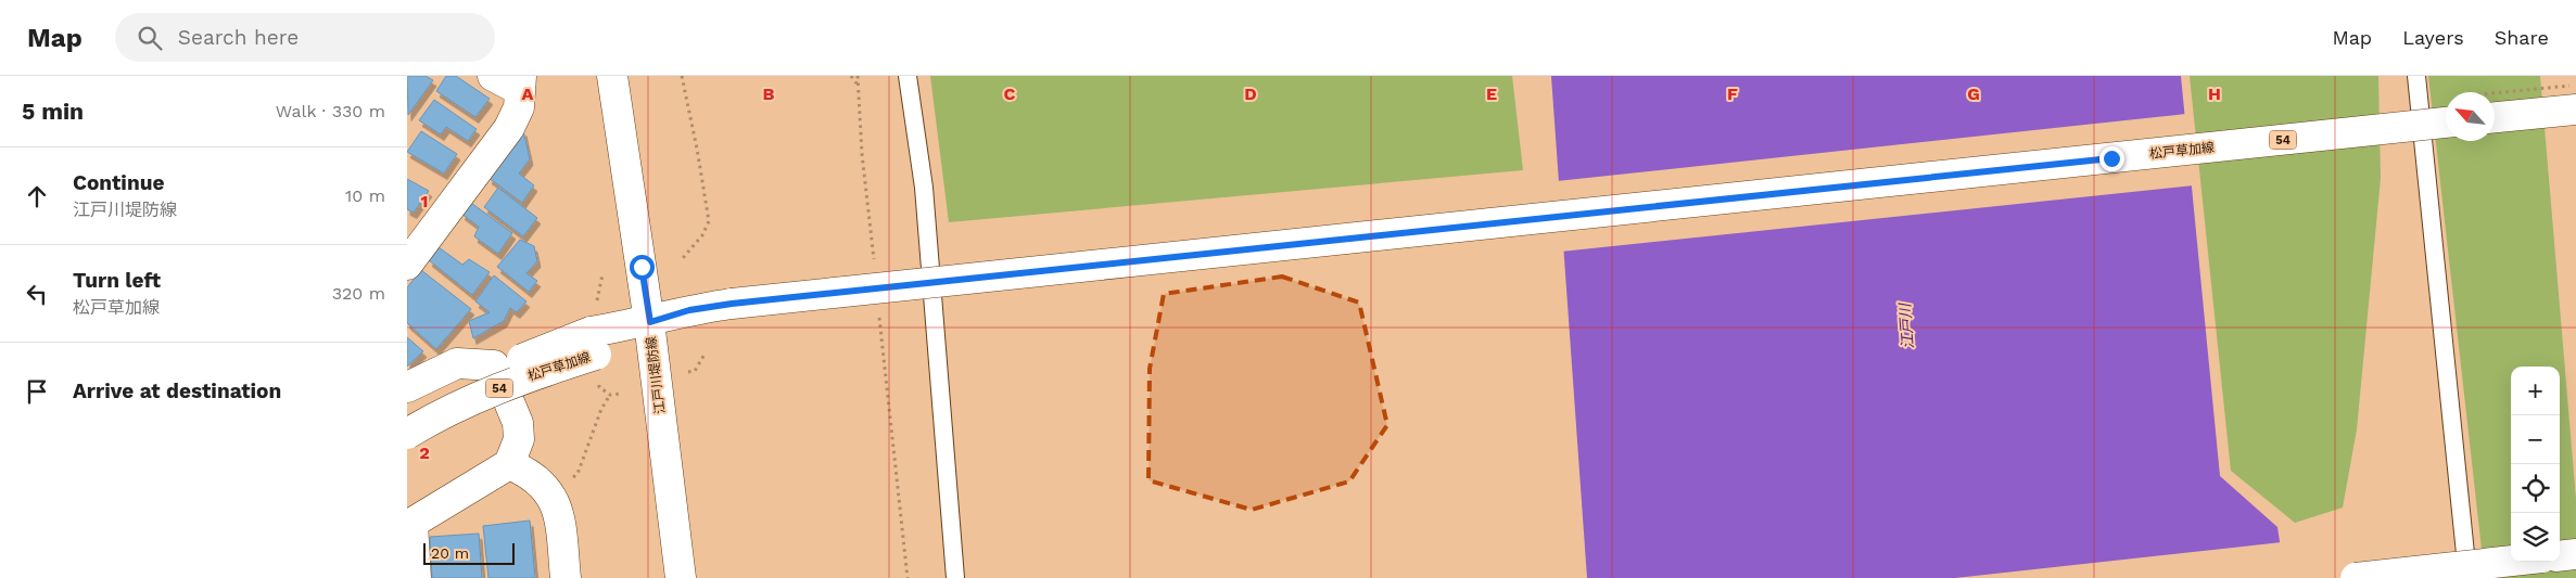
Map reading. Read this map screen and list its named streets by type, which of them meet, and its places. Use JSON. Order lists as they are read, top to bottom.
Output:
{
  "streets": {
    "main road": ["54", "松戸草加線", "江戸川堤防線"]
  },
  "crossings": [
    ["松戸草加線", "江戸川堤防線"]
  ],
  "water": ["江戸川"],
  "scale_bar": "20 m",
  "north": "top left",
  "page": {
    "header": "Map",
    "search": "Search here",
    "nav": ["Map", "Layers", "Share"],
    "heading": ["5 min", "Walk · 330 m"],
    "list": [
      ["Continue", "江戸川堤防線", "10 m"],
      ["Turn left", "松戸草加線", "320 m"],
      "Arrive at destination"
    ],
    "map_buttons": ["+", "−"],
    "scale": "20 m"
  },
  "grid": {
    "columns": [
      "A",
      "B",
      "C",
      "D",
      "E",
      "F",
      "G",
      "H"
    ],
    "rows": ["1", "2"]
  }
}
